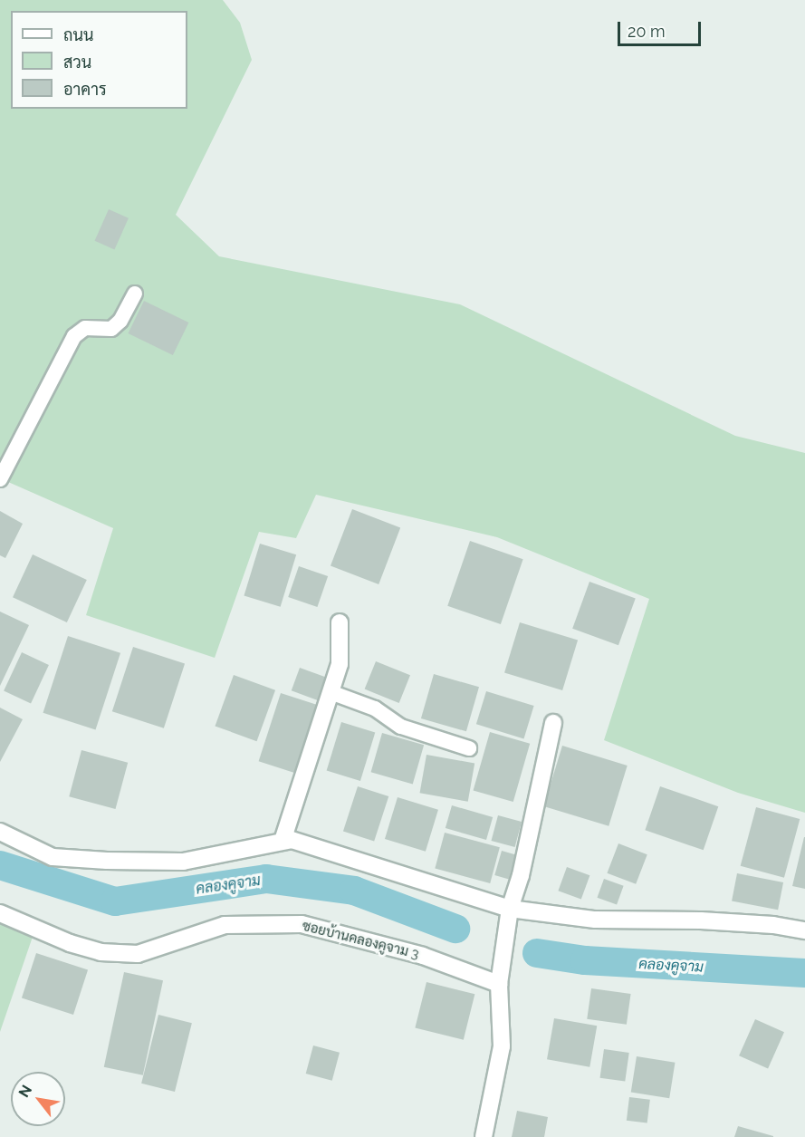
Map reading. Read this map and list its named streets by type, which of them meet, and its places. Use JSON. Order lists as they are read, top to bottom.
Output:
{
  "streets": {
    "street": ["ซอยบ้านคลองคูจาม 3"]
  },
  "water": ["คลองคูจาม"],
  "legend": ["ถนน", "สวน", "อาคาร"],
  "scale_bar": "20 m",
  "north": "top left"
}
